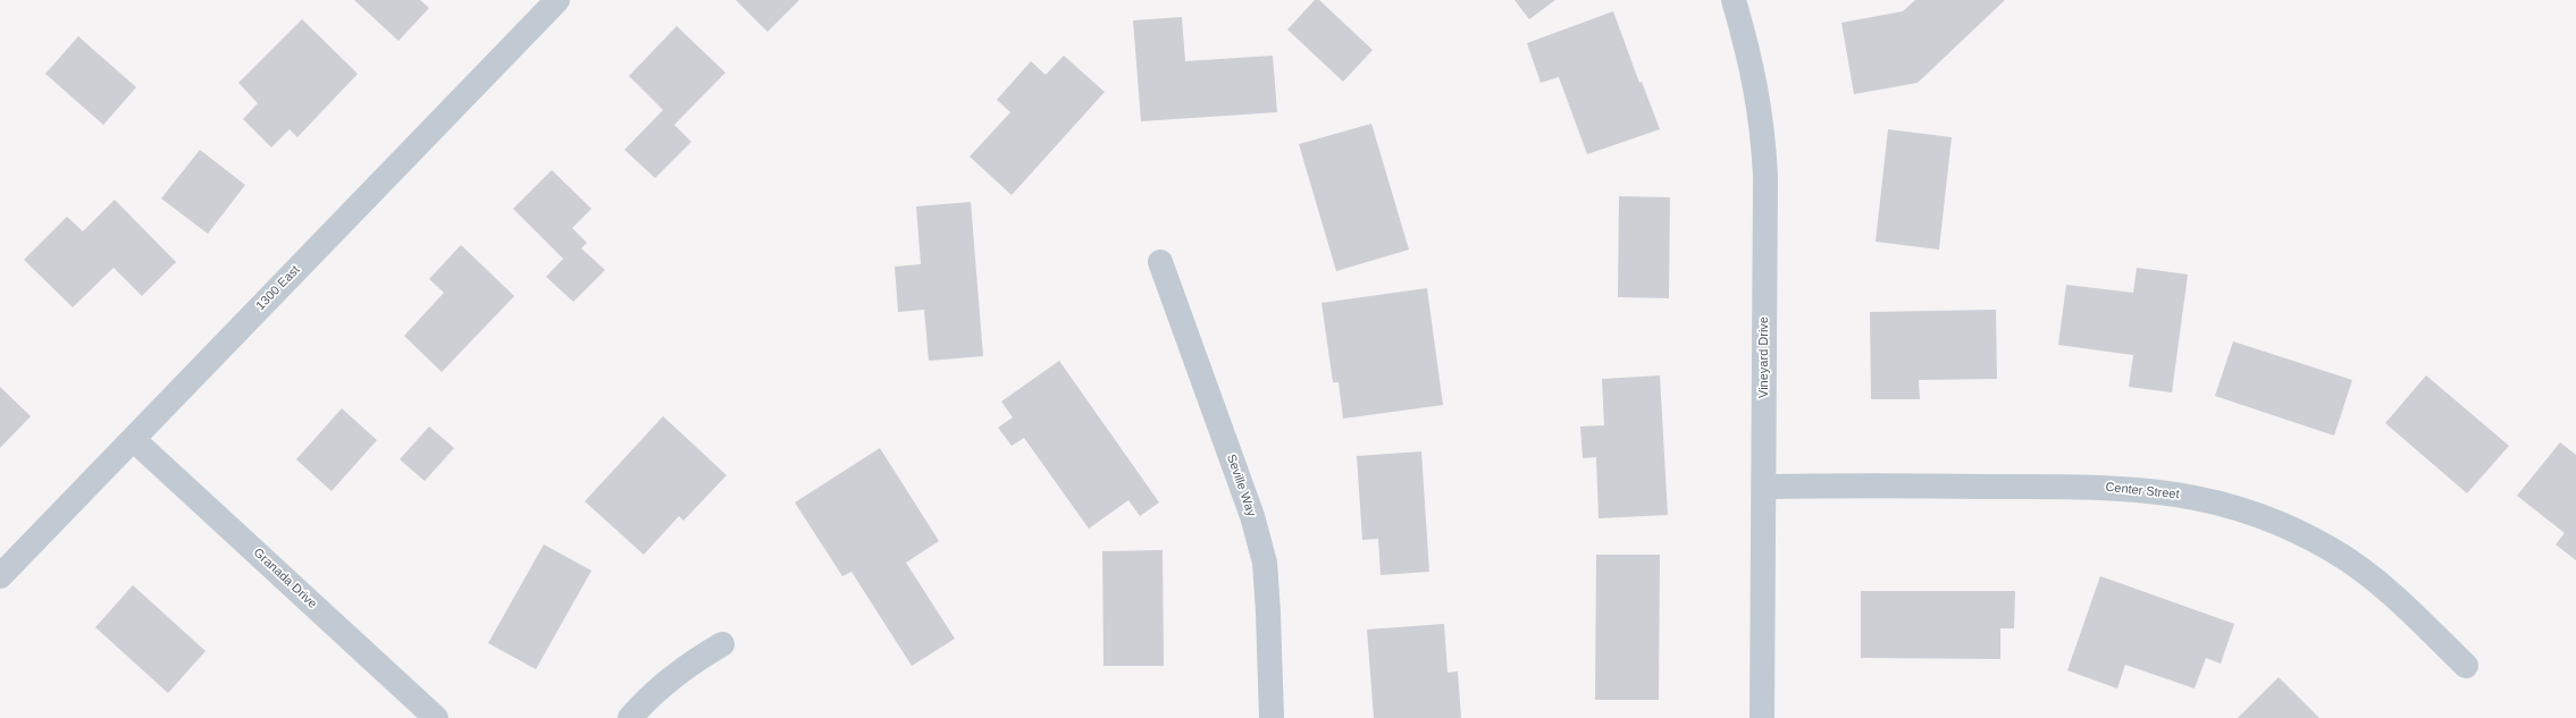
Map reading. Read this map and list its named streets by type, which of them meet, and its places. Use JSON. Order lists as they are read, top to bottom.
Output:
{
  "streets": {
    "street": [
      "1300 East",
      "Vineyard Drive",
      "Seville Way",
      "Center Street",
      "Granada Drive"
    ]
  },
  "crossings": [
    ["1300 East", "Granada Drive"],
    ["Vineyard Drive", "Center Street"]
  ]
}
